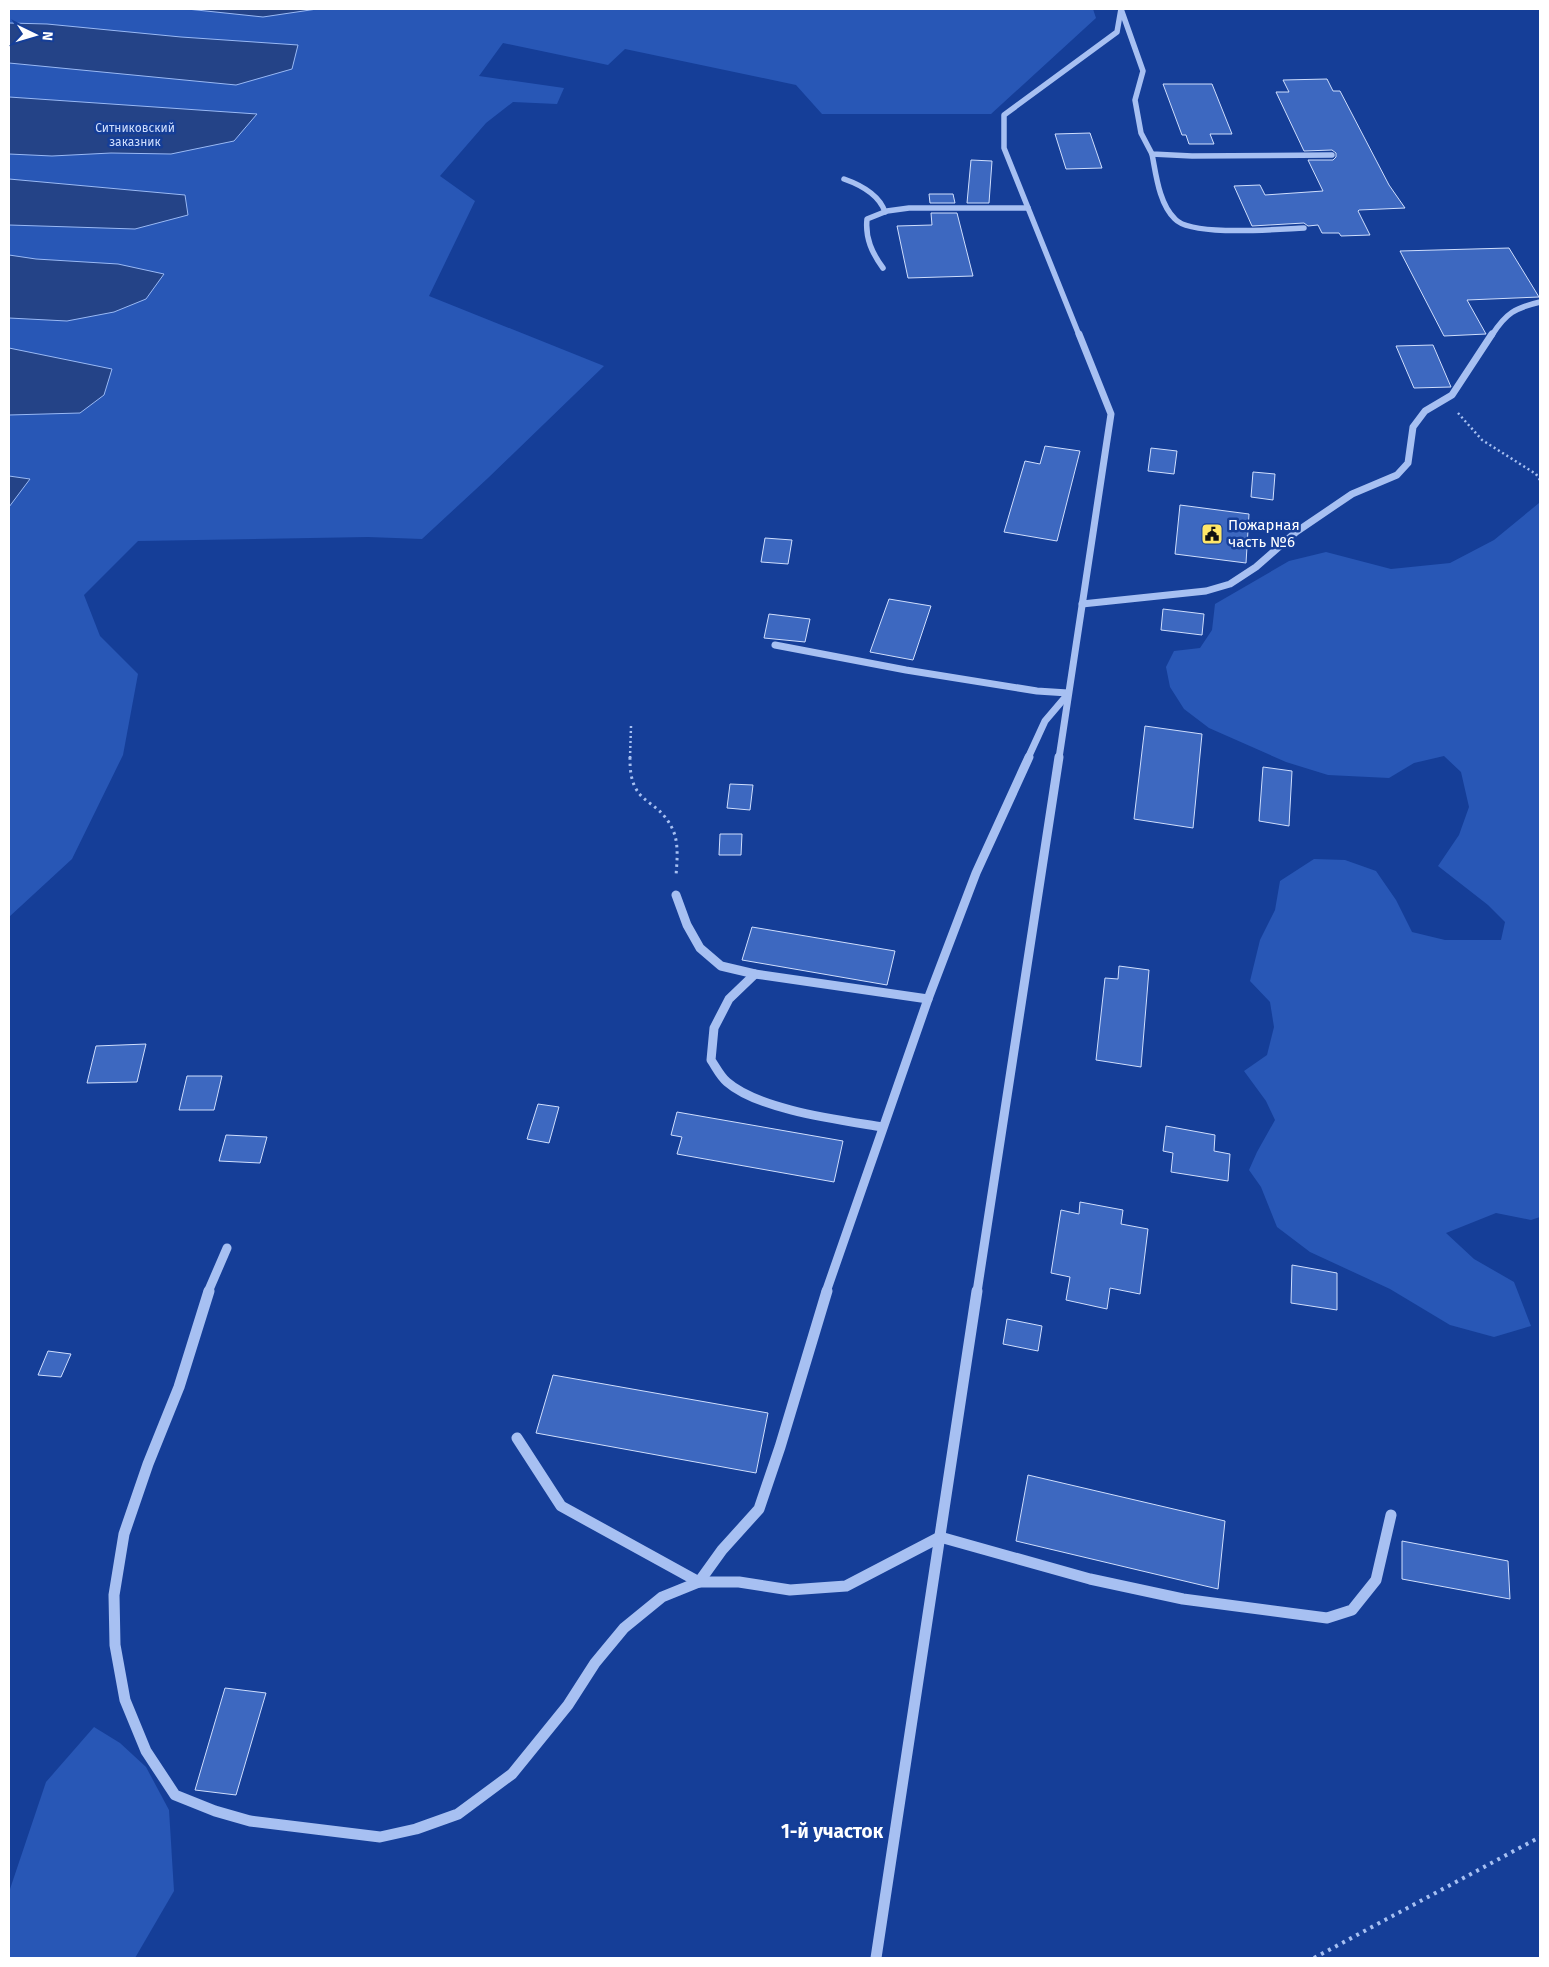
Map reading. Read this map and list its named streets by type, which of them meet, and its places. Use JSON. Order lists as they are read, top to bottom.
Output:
{
  "districts": ["1-й участок"],
  "parks": ["Ситниковский заказник"],
  "places": {
    "public building": ["Пожарная часть №6"]
  },
  "north": "right"
}
